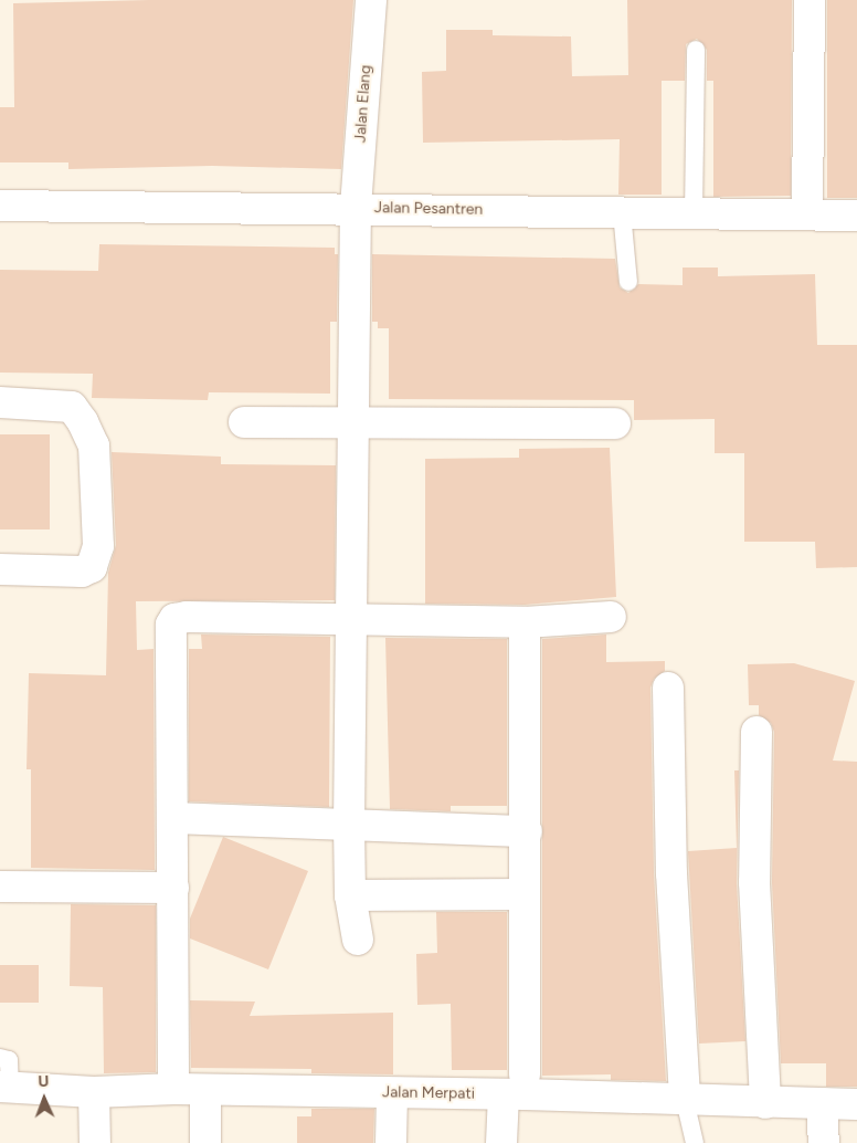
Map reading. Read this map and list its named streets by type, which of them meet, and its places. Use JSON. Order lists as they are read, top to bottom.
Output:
{
  "streets": {
    "street": ["Jalan Elang", "Jalan Pesantren", "Jalan Merpati"]
  },
  "crossings": [
    ["Jalan Elang", "Jalan Pesantren"]
  ],
  "north": "top"
}
